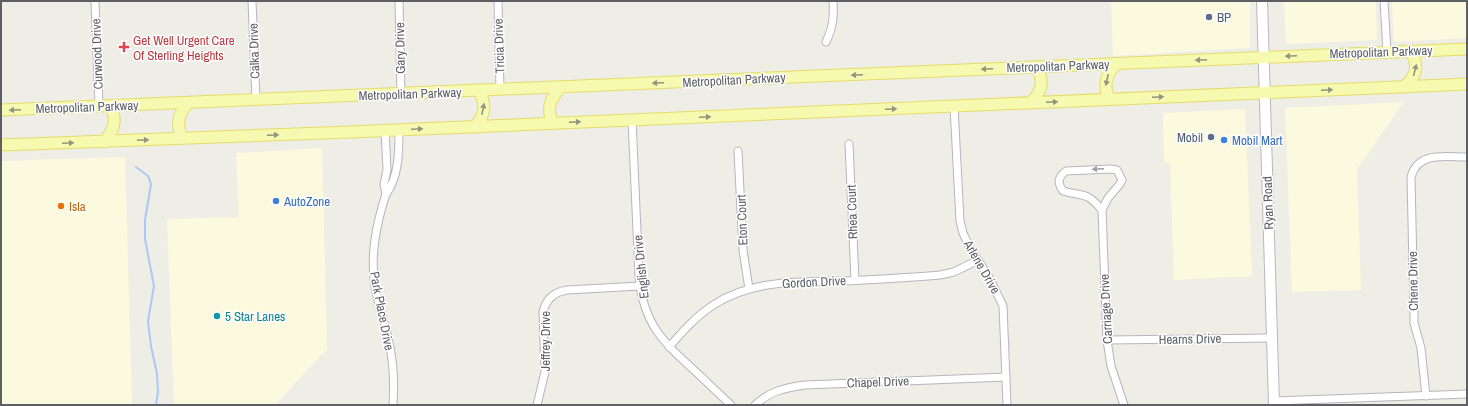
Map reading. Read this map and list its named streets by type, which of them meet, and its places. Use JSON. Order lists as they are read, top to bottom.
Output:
{
  "streets": {
    "main road": ["Metropolitan Parkway", "Ryan Road"],
    "street": [
      "Tricia Drive",
      "Gary Drive",
      "Calka Drive",
      "Curwood Drive",
      "Rhea Court",
      "Eton Court",
      "English Drive",
      "Arlene Drive",
      "Chene Drive",
      "Gordon Drive",
      "Carriage Drive",
      "Park Place Drive",
      "Hearns Drive",
      "Jeffrey Drive",
      "Chapel Drive"
    ]
  },
  "crossings": [
    ["Tricia Drive", "Metropolitan Parkway"],
    ["Gary Drive", "Metropolitan Parkway"],
    ["Calka Drive", "Metropolitan Parkway"],
    ["Metropolitan Parkway", "Curwood Drive"],
    ["Metropolitan Parkway", "Ryan Road"],
    ["Ryan Road", "Hearns Drive"],
    ["Rhea Court", "Gordon Drive"],
    ["Eton Court", "Gordon Drive"],
    ["English Drive", "Gordon Drive"],
    ["English Drive", "Jeffrey Drive"],
    ["Arlene Drive", "Gordon Drive"],
    ["Arlene Drive", "Chapel Drive"],
    ["Carriage Drive", "Hearns Drive"]
  ],
  "places": {
    "other": [
      "BP",
      "Mobil",
      "Mobil Mart",
      "AutoZone",
      "Isla",
      "5 Star Lanes"
    ],
    "health": ["Get Well Urgent Care Of Sterling Heights"]
  }
}
